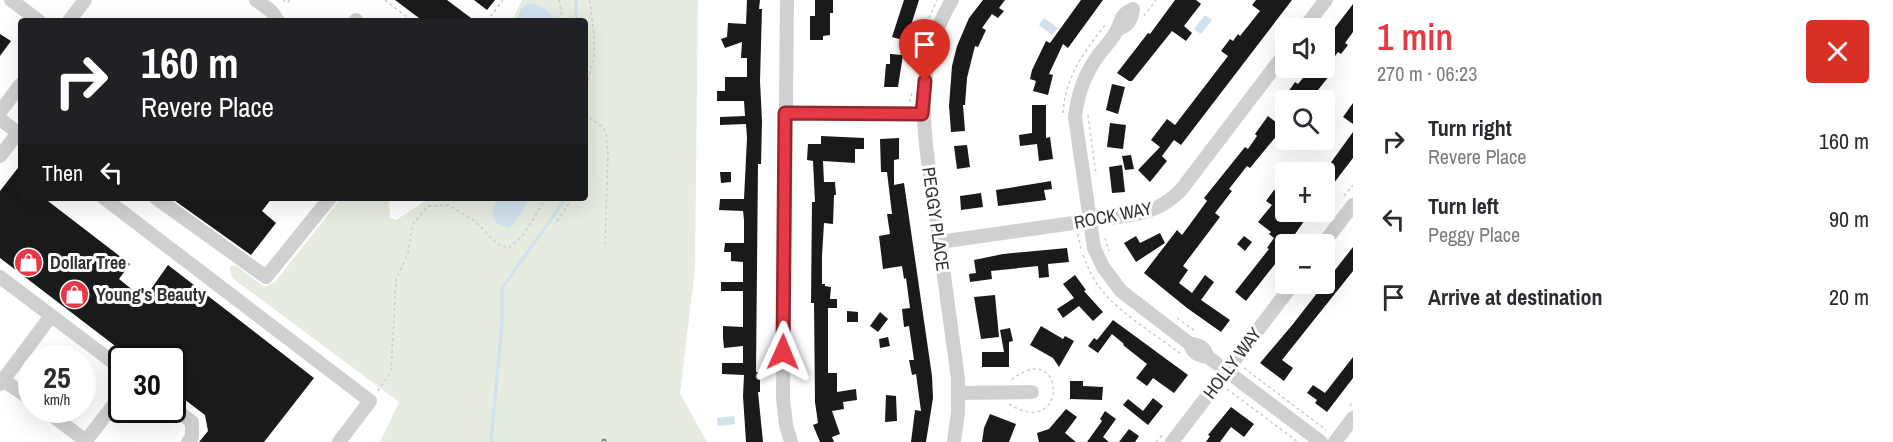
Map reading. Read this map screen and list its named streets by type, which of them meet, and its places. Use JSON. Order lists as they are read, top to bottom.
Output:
{
  "streets": {
    "street": ["ROCK WAY", "PEGGY PLACE", "HOLLY WAY"]
  },
  "crossings": [
    ["ROCK WAY", "PEGGY PLACE"]
  ],
  "places": {
    "shop": ["Dollar Tree", "Young's Beauty"]
  },
  "page": {
    "heading": ["1 min", "270 m · 06:23"],
    "map_buttons": ["+", "−"],
    "turn": ["160 m", "Revere Place"],
    "list": [
      {
        "name": "Turn right",
        "note": "Revere Place",
        "value": "160 m"
      },
      {
        "name": "Turn left",
        "note": "Peggy Place",
        "value": "90 m"
      },
      {
        "name": "Arrive at destination",
        "value": "20 m"
      }
    ],
    "then": "Then",
    "speed": "25 km/h",
    "limit": "30"
  }
}
